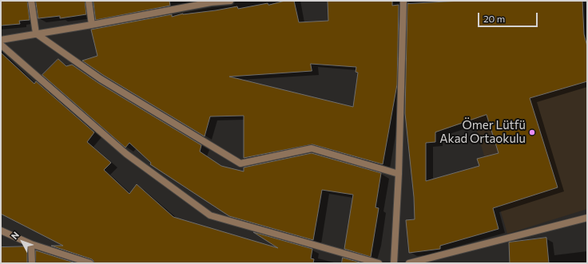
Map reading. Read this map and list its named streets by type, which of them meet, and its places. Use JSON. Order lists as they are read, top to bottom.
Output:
{
  "places": ["Ömer Lütfü Akad Ortaokulu"],
  "scale_bar": "20 m",
  "north": "top left"
}
